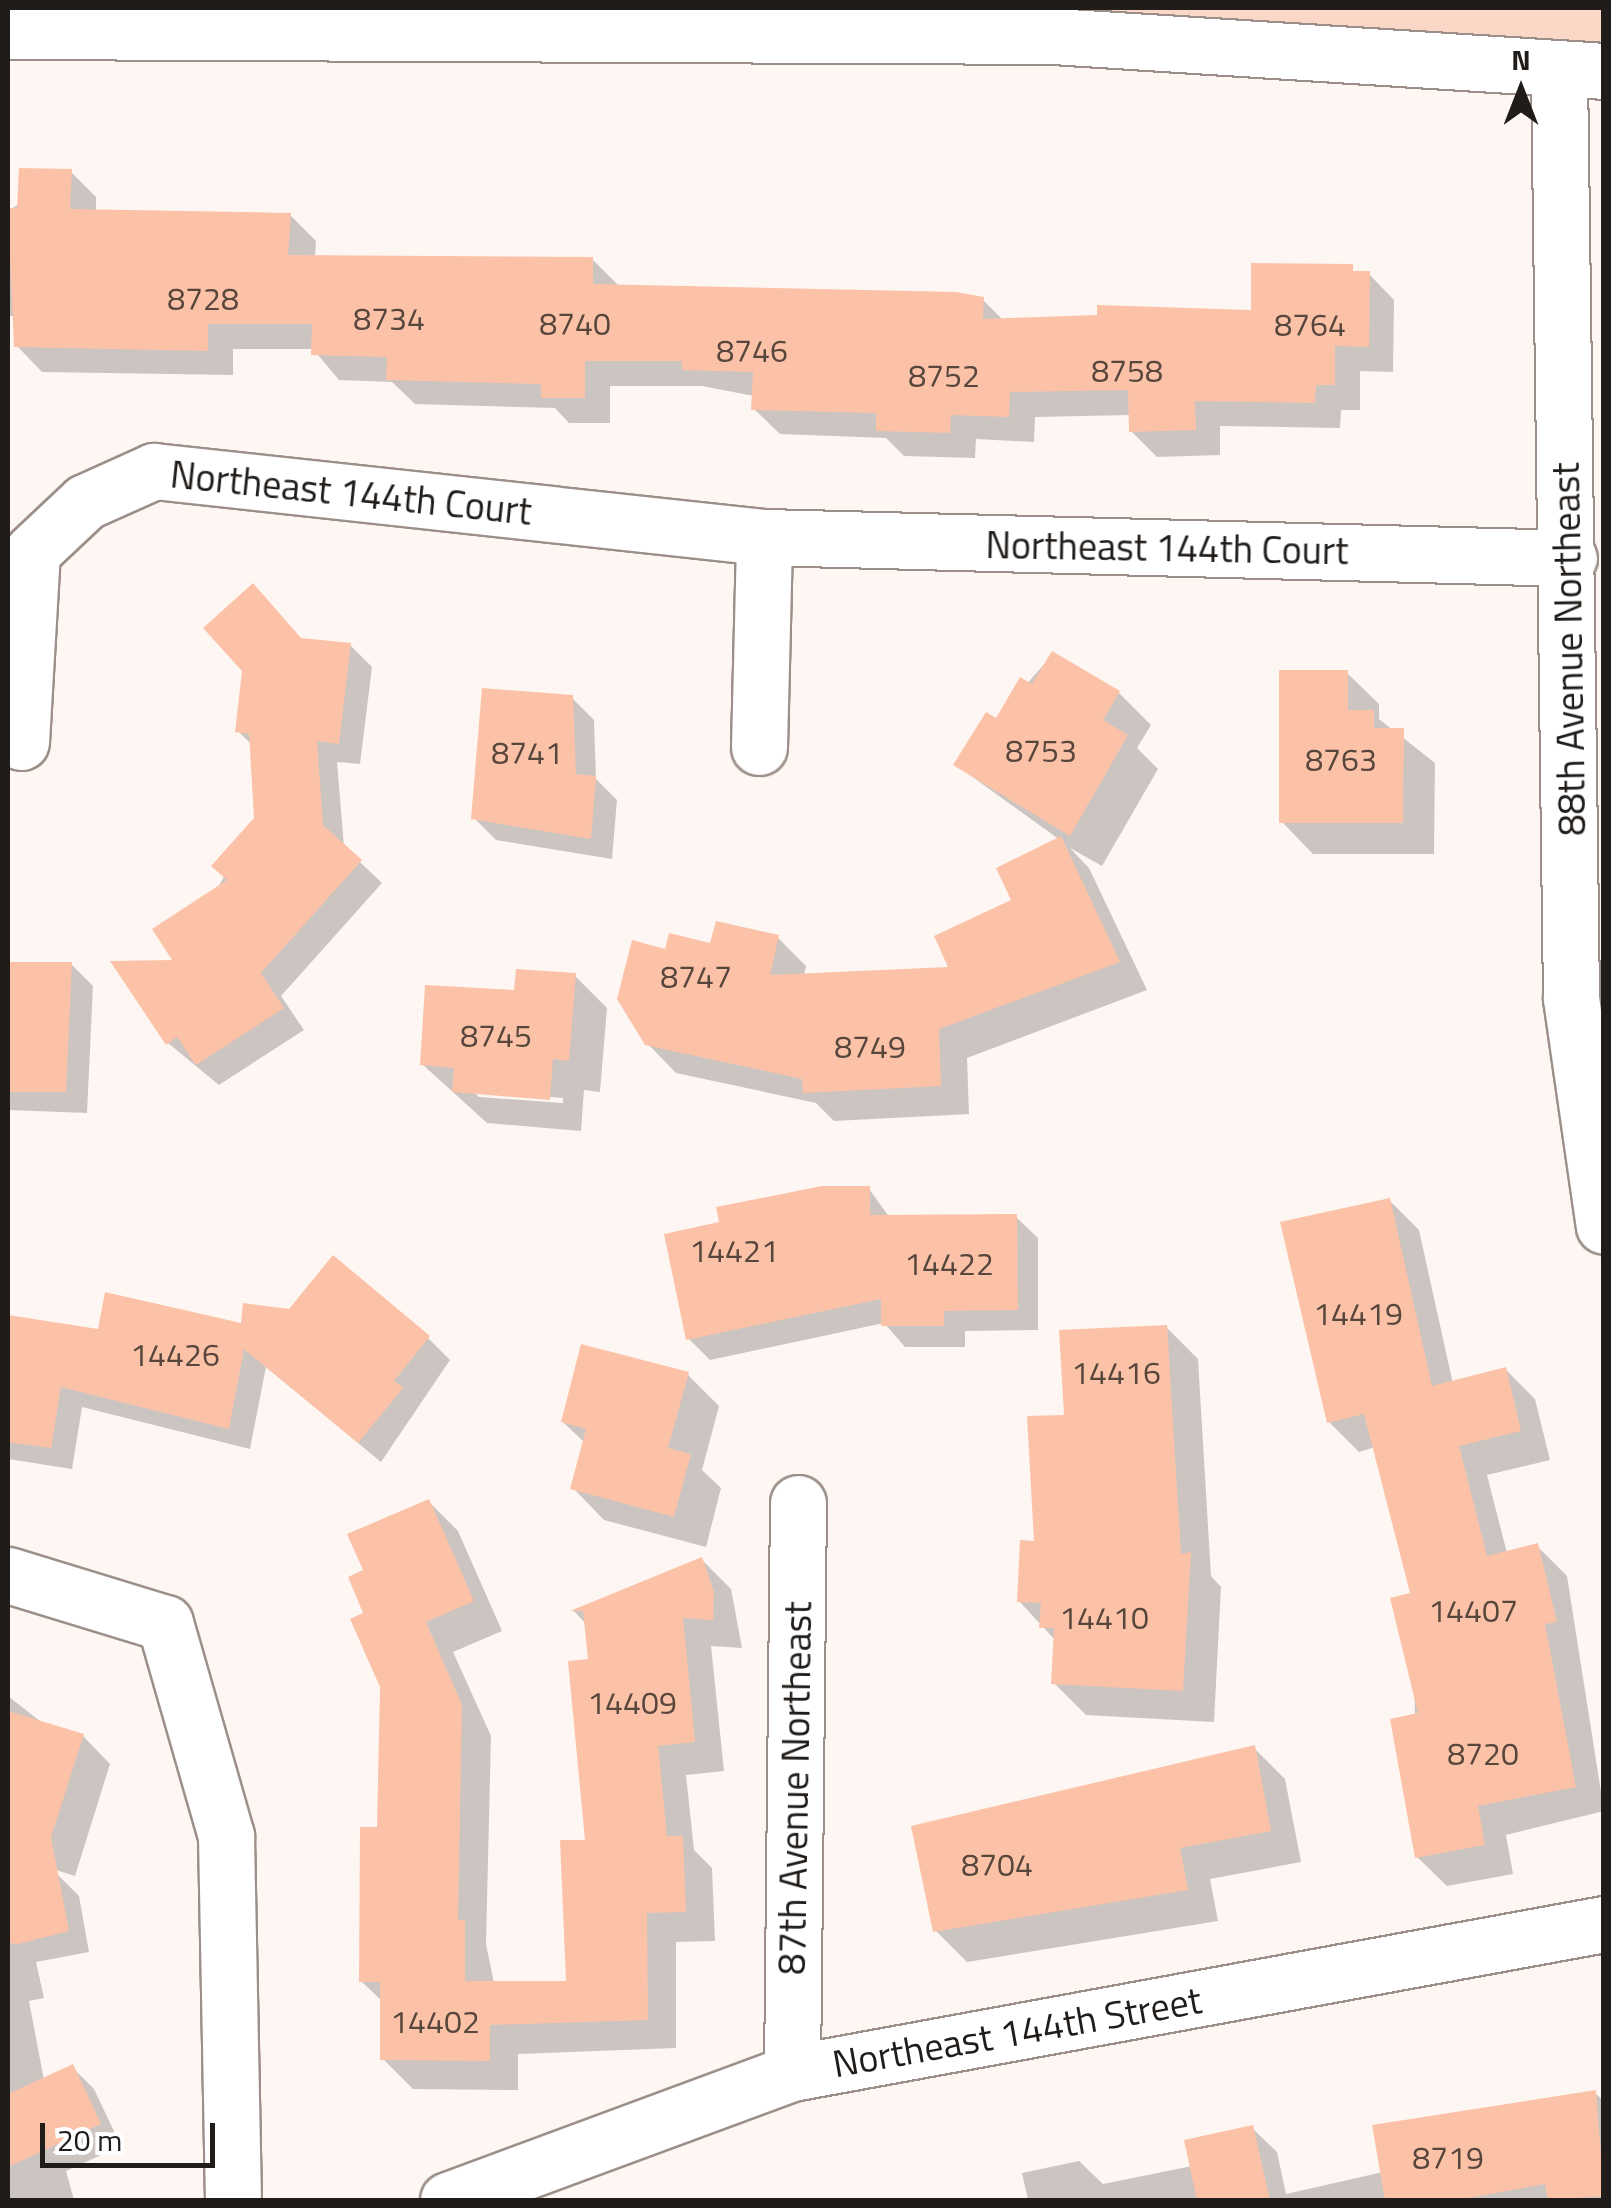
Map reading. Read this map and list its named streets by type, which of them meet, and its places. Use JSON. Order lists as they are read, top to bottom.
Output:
{
  "streets": {
    "street": [
      "Northeast 144th Court",
      "88th Avenue Northeast",
      "87th Avenue Northeast",
      "Northeast 144th Street"
    ]
  },
  "crossings": [
    ["Northeast 144th Court", "88th Avenue Northeast"],
    ["87th Avenue Northeast", "Northeast 144th Street"]
  ],
  "house_numbers": [
    "8728",
    "8734",
    "8740",
    "8764",
    "8746",
    "8758",
    "8752",
    "8753",
    "8741",
    "8763",
    "8747",
    "8745",
    "8749",
    "14421",
    "14422",
    "14419",
    "14426",
    "14416",
    "14407",
    "14410",
    "14409",
    "8720",
    "8704",
    "14402",
    "8719"
  ],
  "scale_bar": "20 m",
  "north": "top"
}
